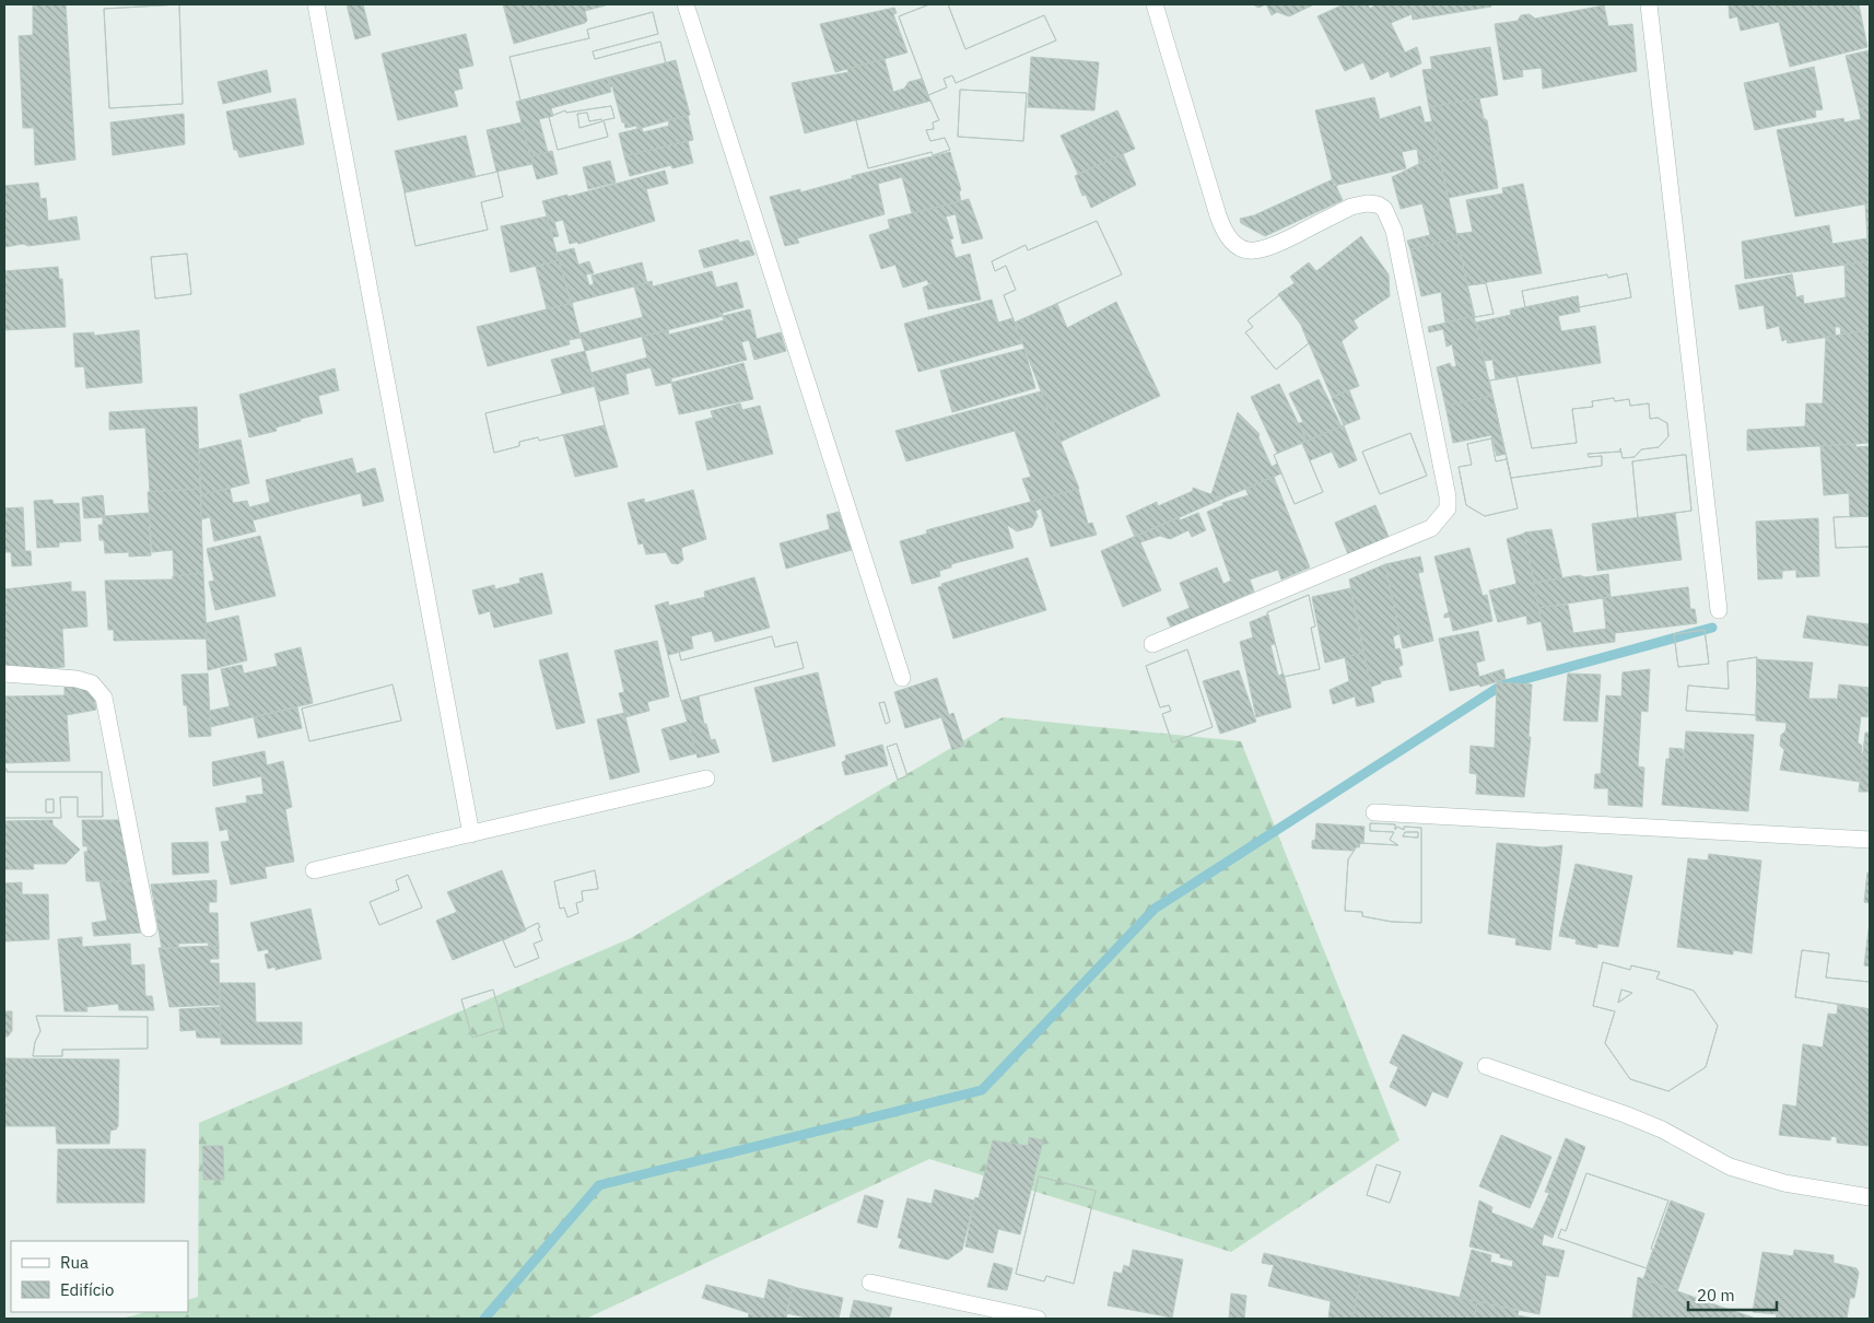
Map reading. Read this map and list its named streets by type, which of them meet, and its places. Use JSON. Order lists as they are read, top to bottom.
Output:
{
  "legend": ["Rua", "Edifício"],
  "scale_bar": "20 m"
}
